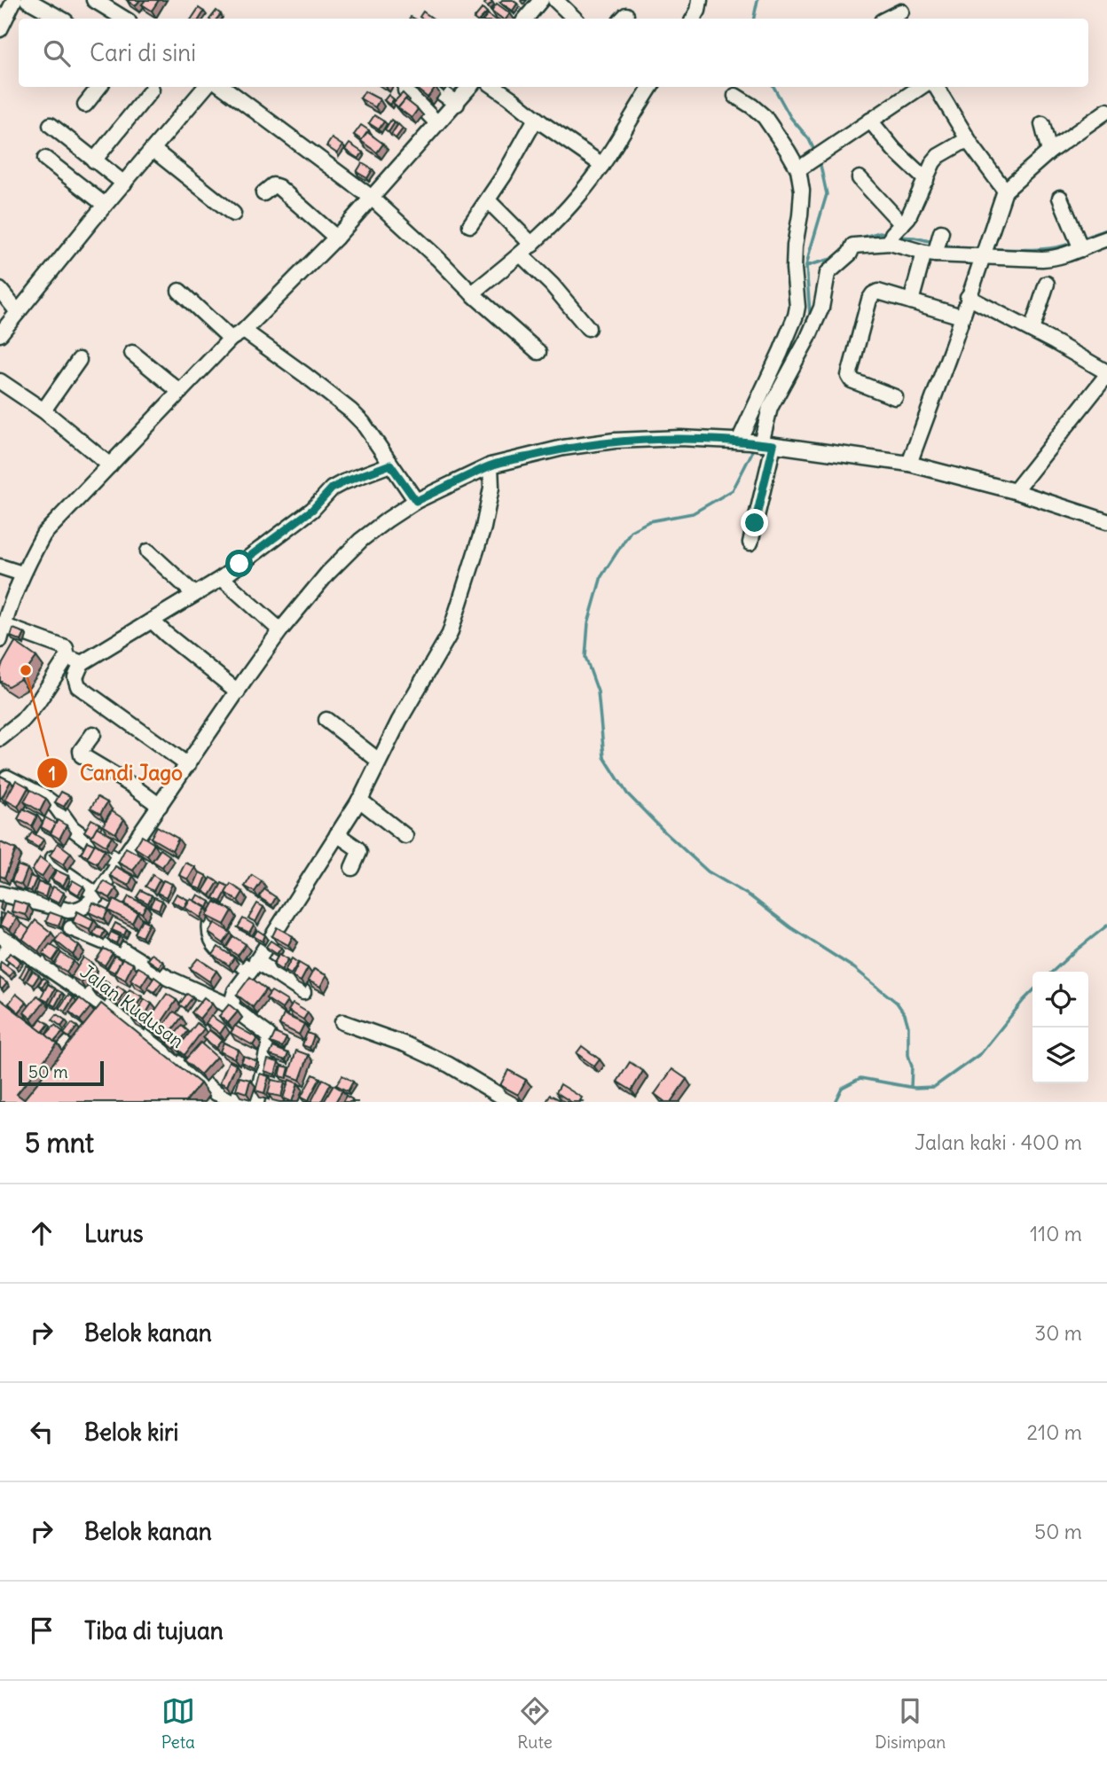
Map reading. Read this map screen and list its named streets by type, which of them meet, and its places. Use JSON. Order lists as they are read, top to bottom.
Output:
{
  "streets": {
    "street": ["Jalan Kudusan"]
  },
  "places": ["Candi Jago"],
  "scale_bar": "50 m",
  "page": {
    "search": "Cari di sini",
    "scale": "50 m",
    "heading": ["5 mnt", "Jalan kaki · 400 m"],
    "list": [
      ["Lurus", "110 m"],
      ["Belok kanan", "30 m"],
      ["Belok kiri", "210 m"],
      ["Belok kanan", "50 m"],
      "Tiba di tujuan"
    ],
    "nav": ["Peta", "Rute", "Disimpan"]
  }
}
